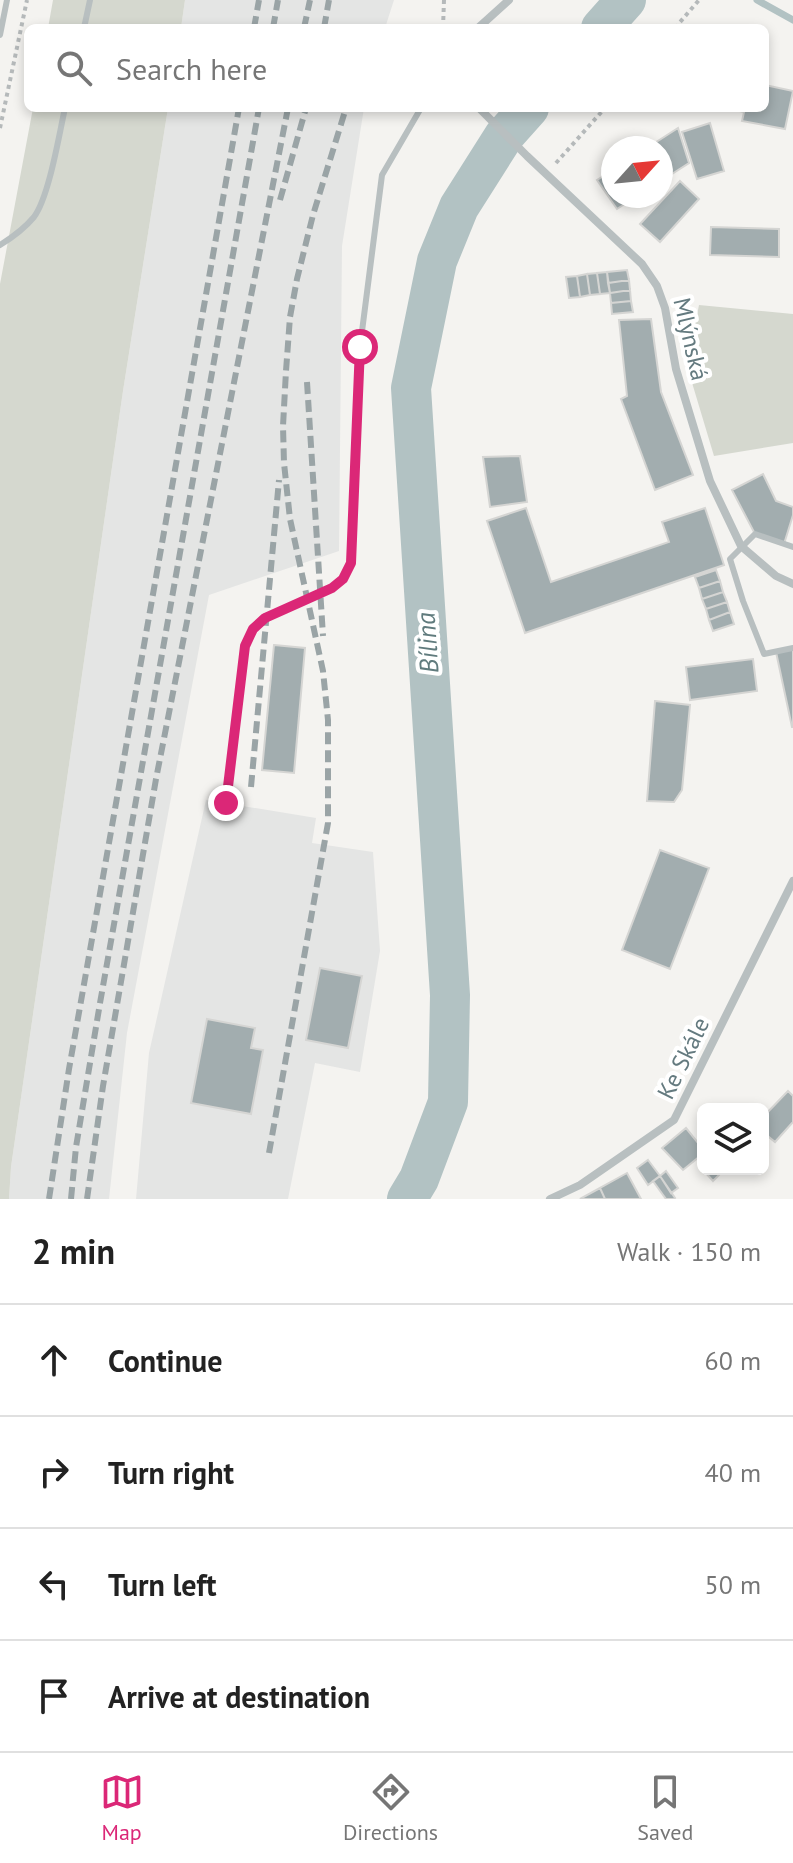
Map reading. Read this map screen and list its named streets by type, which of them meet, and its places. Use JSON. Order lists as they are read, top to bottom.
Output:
{
  "streets": {
    "street": ["Mlýnská", "Ke Skále"]
  },
  "water": ["Bílina"],
  "north": "top right",
  "page": {
    "search": "Search here",
    "heading": ["2 min", "Walk · 150 m"],
    "list": [
      ["Continue", "60 m"],
      ["Turn right", "40 m"],
      ["Turn left", "50 m"],
      "Arrive at destination"
    ],
    "nav": ["Map", "Directions", "Saved"]
  }
}
